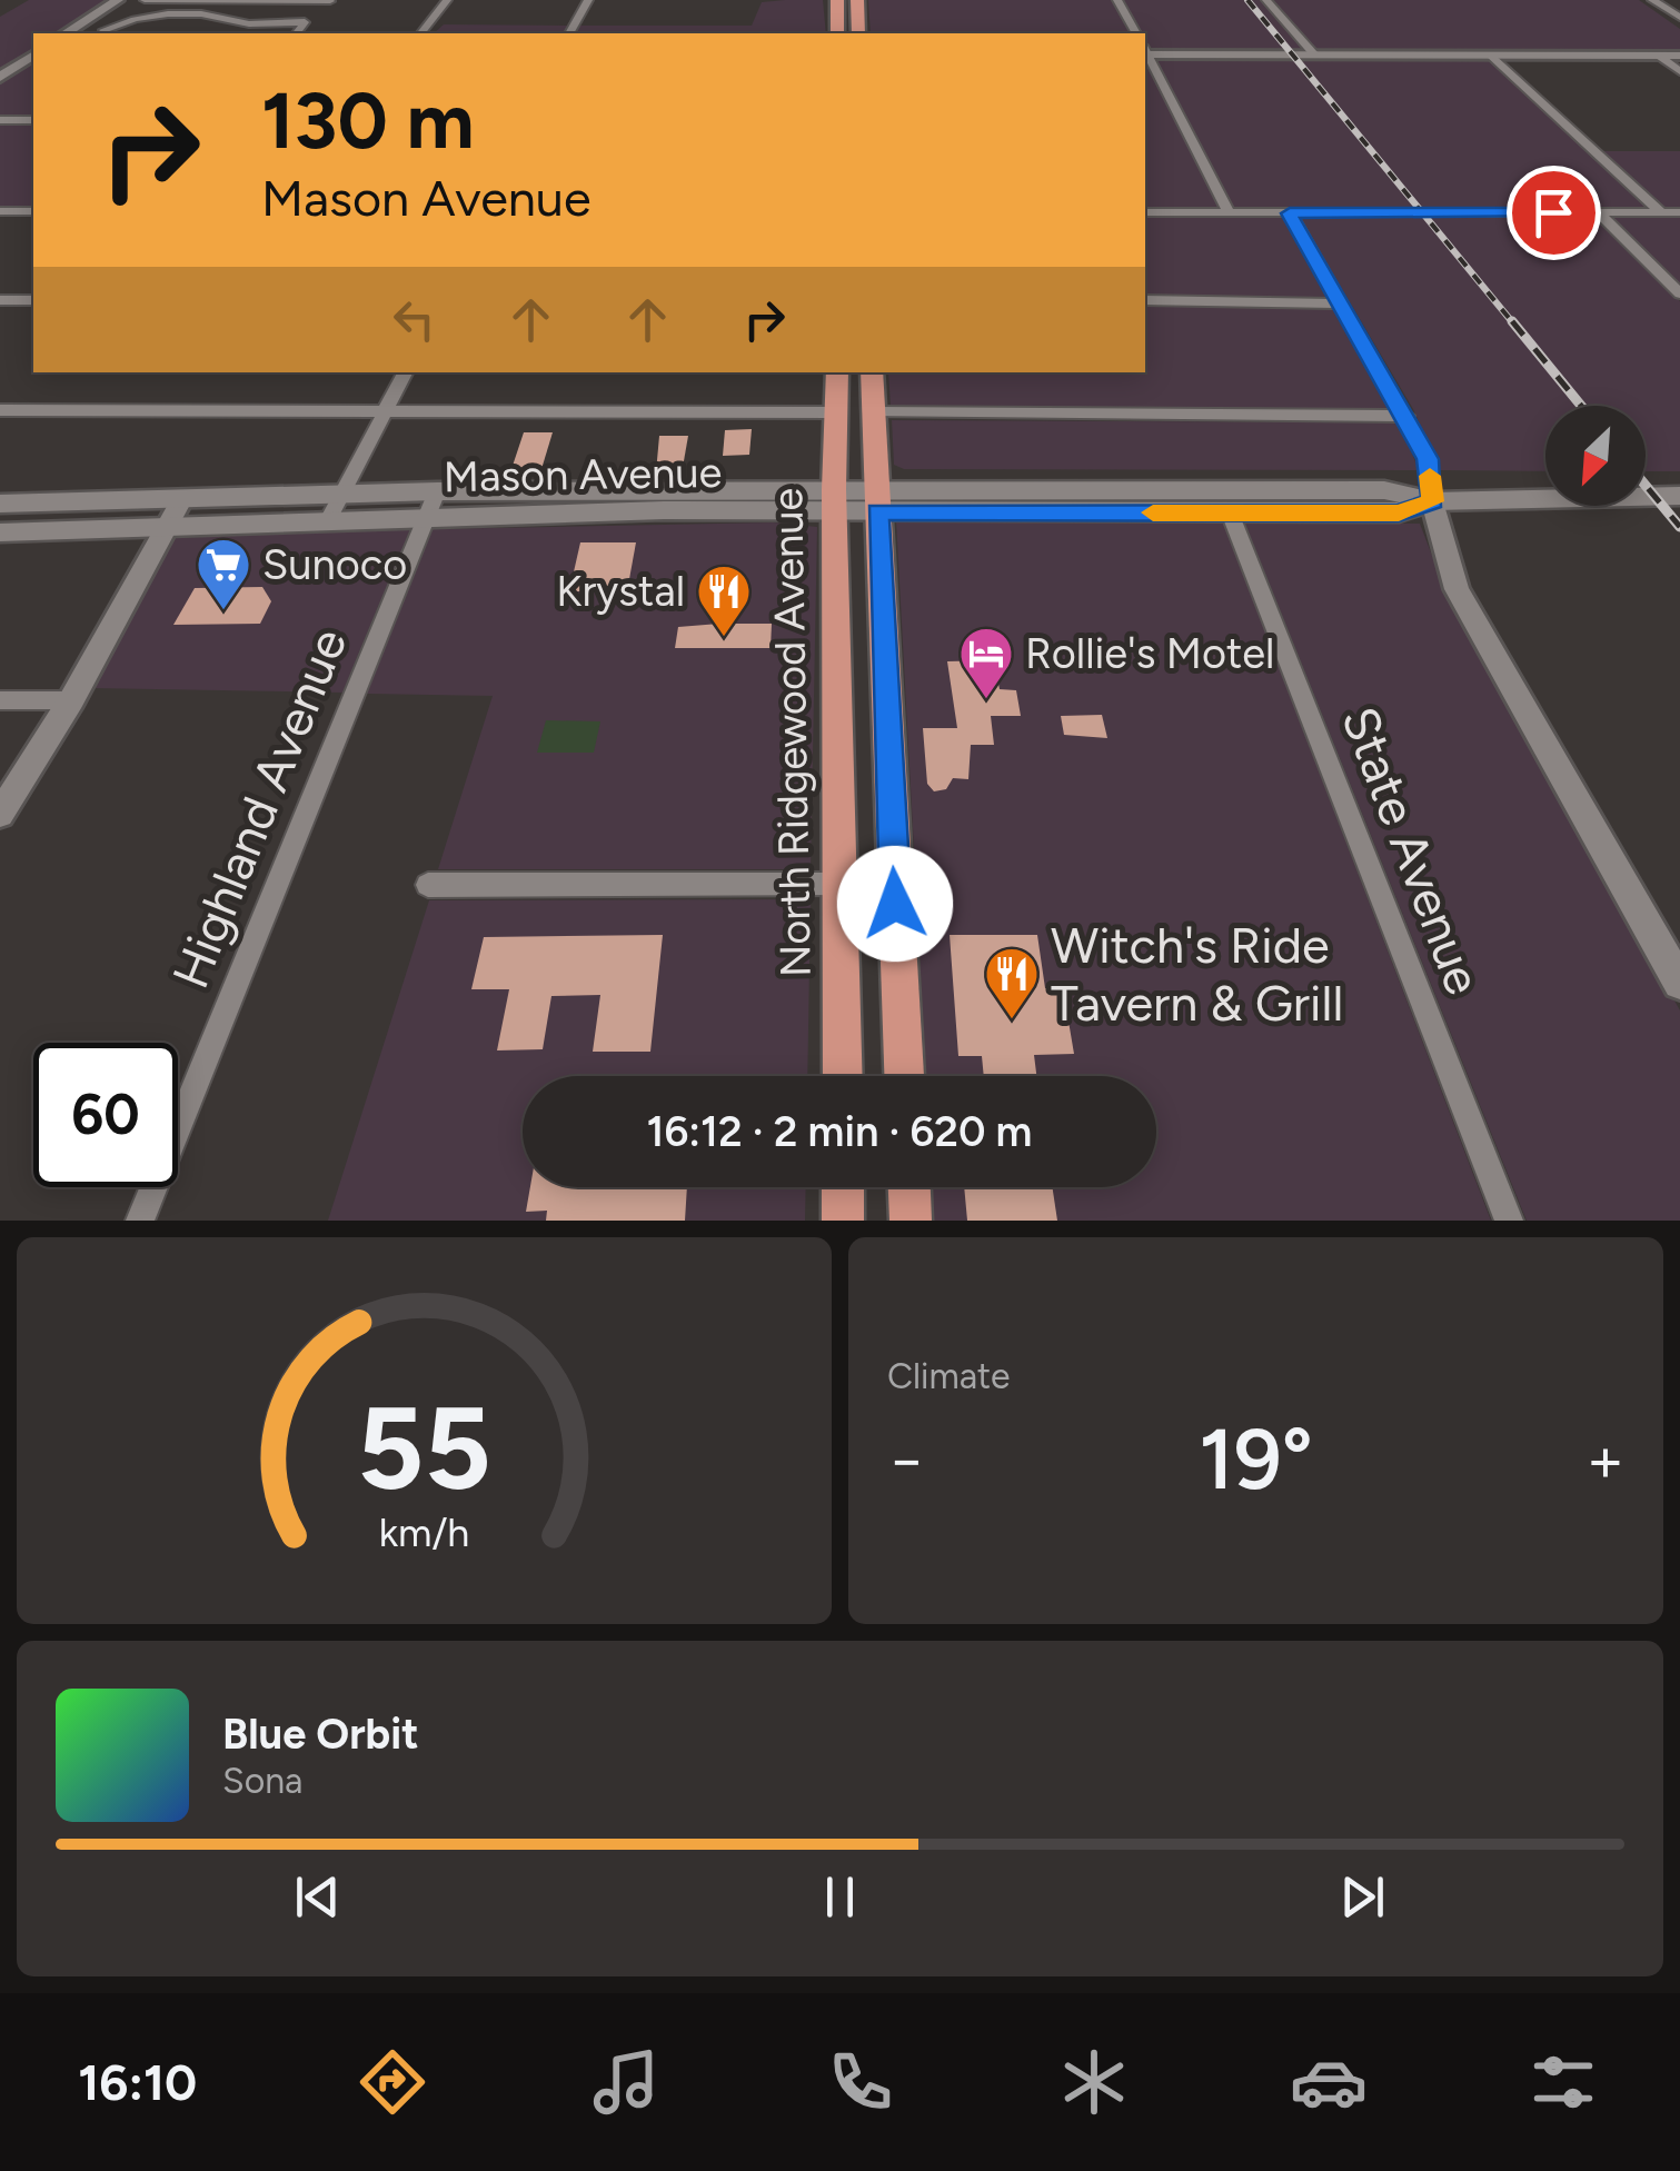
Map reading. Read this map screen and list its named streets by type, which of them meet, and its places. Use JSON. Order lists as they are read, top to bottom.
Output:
{
  "streets": {
    "main road": ["Mason Avenue", "North Ridgewood Avenue"],
    "street": ["Highland Avenue", "State Avenue"]
  },
  "crossings": [
    ["Mason Avenue", "North Ridgewood Avenue"],
    ["Mason Avenue", "Highland Avenue"],
    ["Mason Avenue", "State Avenue"]
  ],
  "places": {
    "supermarket": ["Sunoco"],
    "restaurant": ["Krystal", "Witch's Ride Tavern & Grill"],
    "hotel": ["Rollie's Motel"]
  },
  "north": "bottom left",
  "page": {
    "turn": ["130 m", "Mason Avenue"],
    "limit": "60",
    "trip": "16:12 · 2 min · 620 m",
    "tile": "Climate",
    "heat": ["−", "19°", "+"],
    "song": ["Blue Orbit", "Sona"],
    "tabs": "16:10",
    "gauge": ["55", "km/h"]
  }
}
